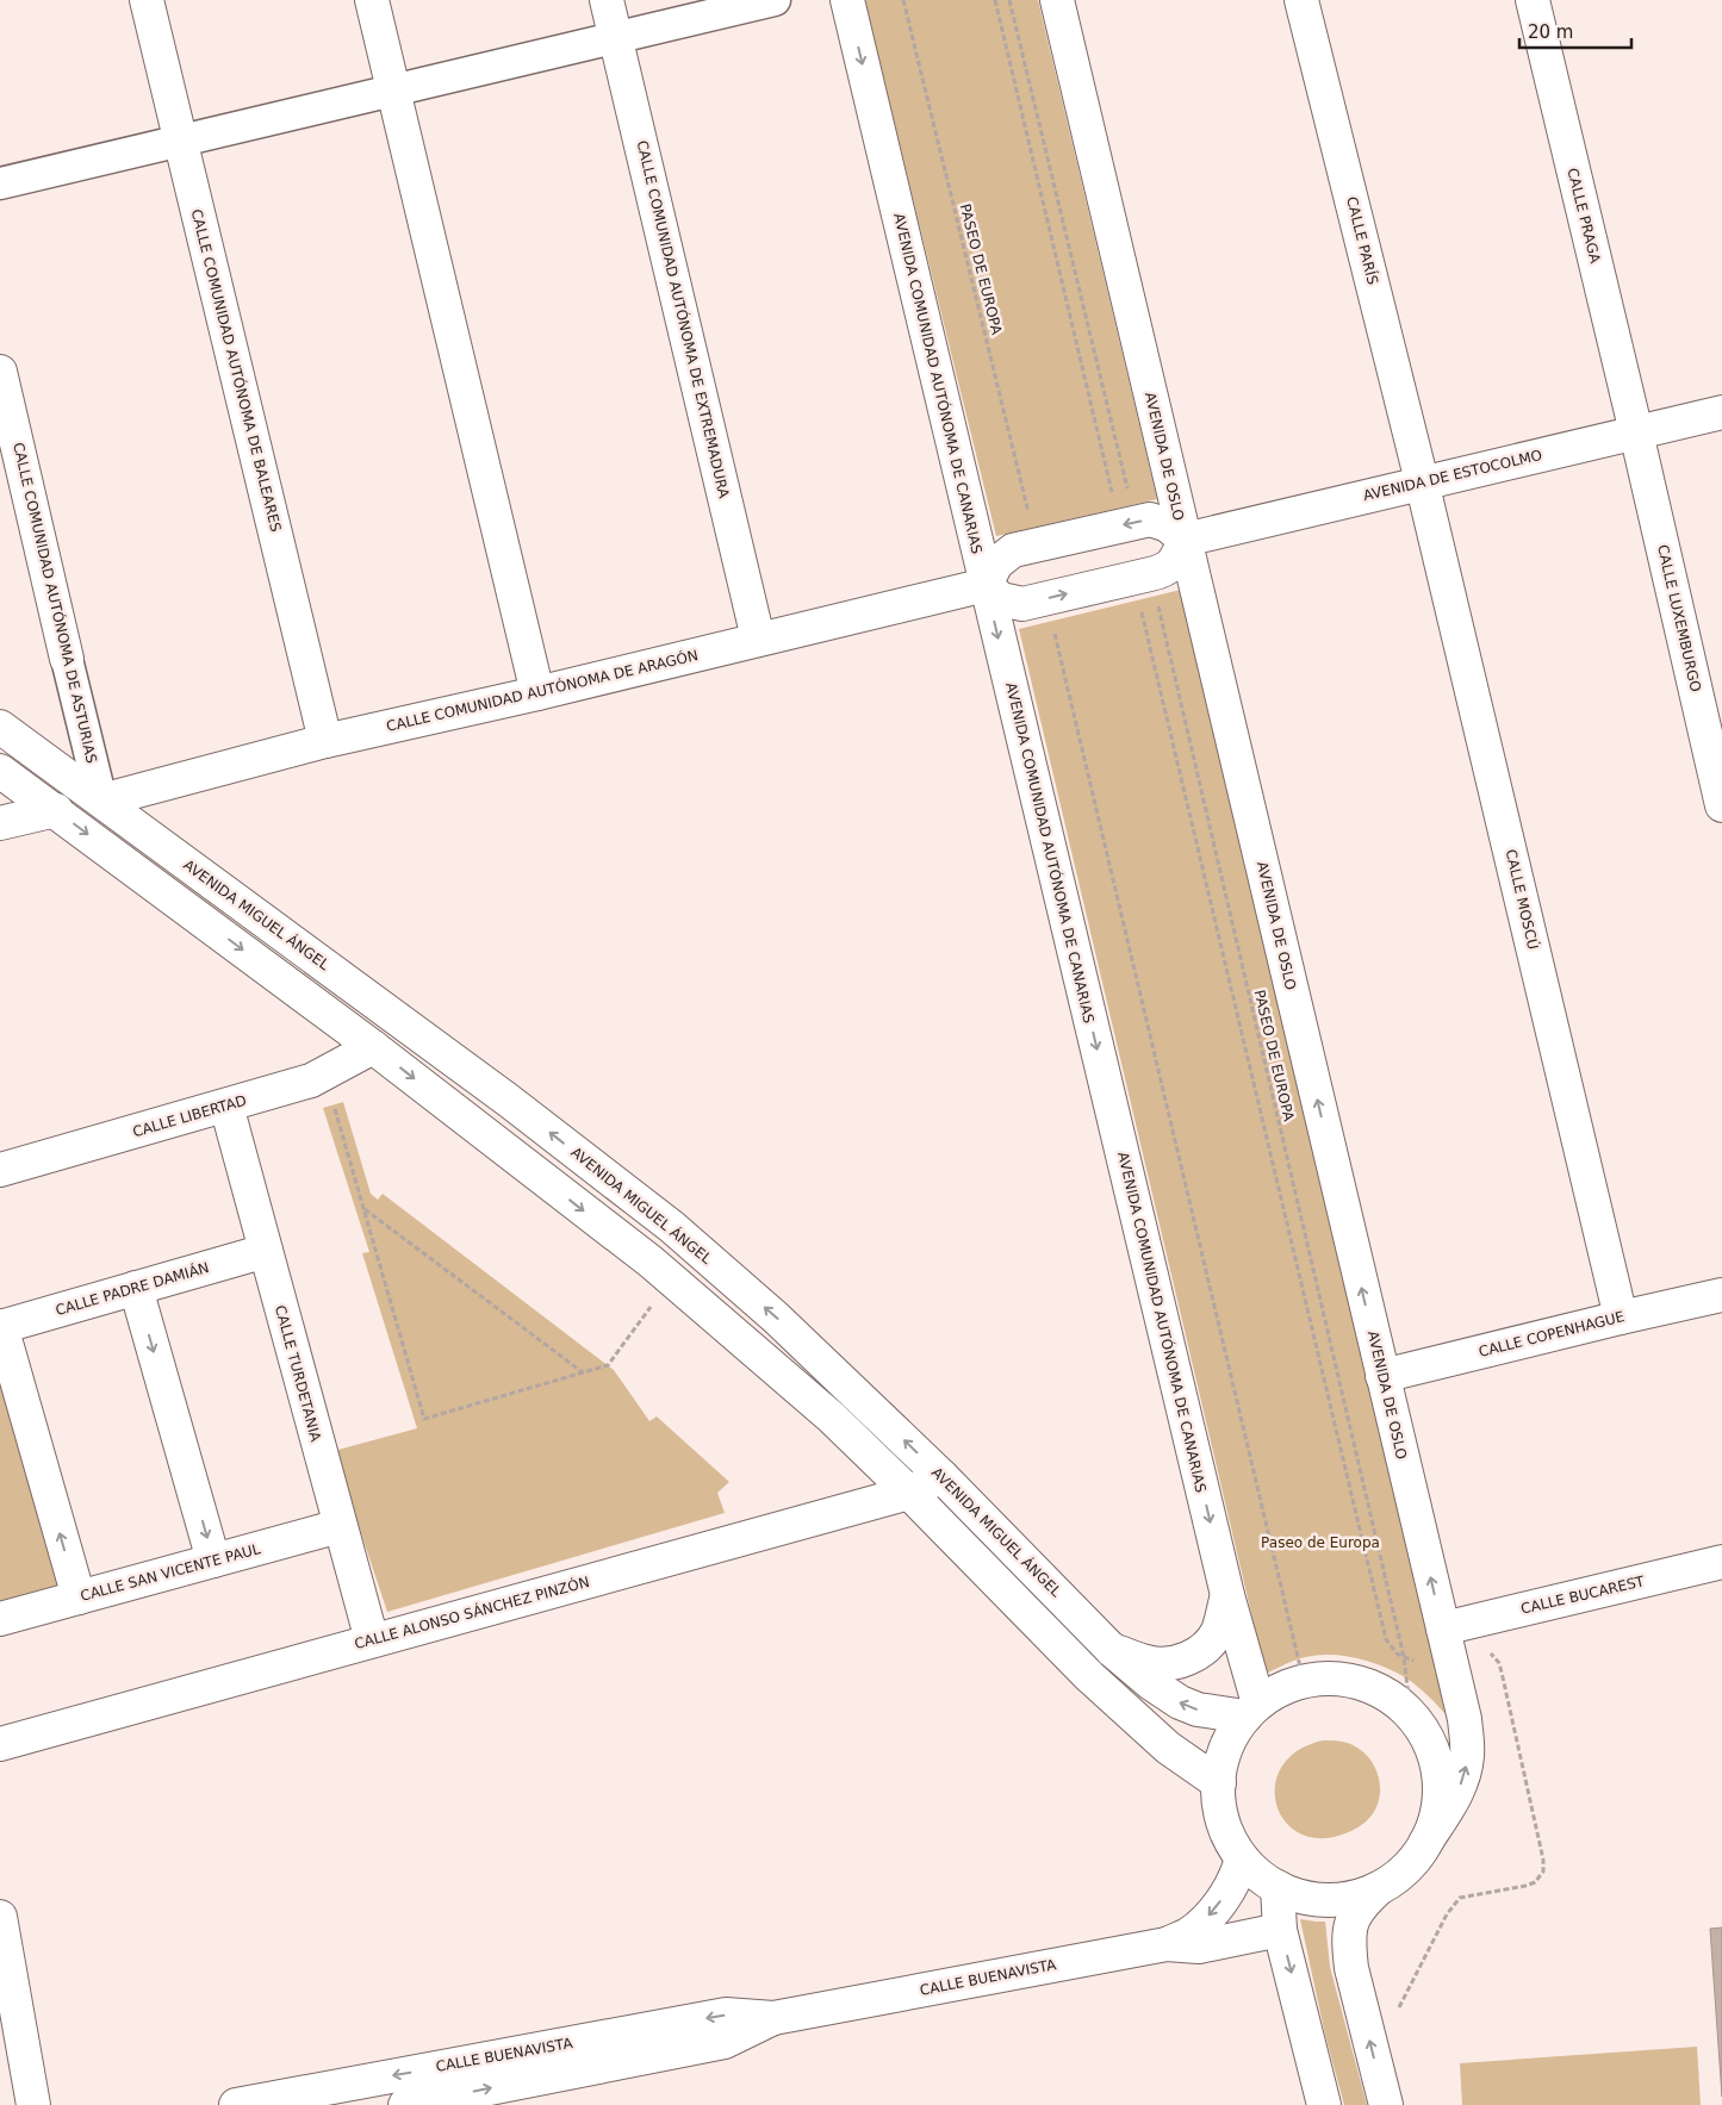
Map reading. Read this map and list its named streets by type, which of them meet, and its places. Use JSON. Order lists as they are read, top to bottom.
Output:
{
  "streets": {
    "street": [
      "CALLE PRAGA",
      "CALLE PARÍS",
      "CALLE COMUNIDAD AUTÓNOMA DE EXTREMADURA",
      "CALLE COMUNIDAD AUTÓNOMA DE BALEARES",
      "AVENIDA COMUNIDAD AUTÓNOMA DE CANARIAS",
      "AVENIDA DE OSLO",
      "AVENIDA DE ESTOCOLMO",
      "CALLE COMUNIDAD AUTÓNOMA DE ASTURIAS",
      "CALLE LUXEMBURGO",
      "CALLE COMUNIDAD AUTÓNOMA DE ARAGÓN",
      "CALLE MOSCÚ",
      "AVENIDA MIGUEL ÁNGEL",
      "CALLE LIBERTAD",
      "CALLE PADRE DAMIÁN",
      "CALLE COPENHAGUE",
      "CALLE TURDETANIA",
      "CALLE SAN VICENTE PAUL",
      "CALLE BUCAREST",
      "CALLE ALONSO SÁNCHEZ PINZÓN",
      "CALLE BUENAVISTA"
    ],
    "path": ["PASEO DE EUROPA"]
  },
  "crossings": [
    ["CALLE PRAGA", "AVENIDA DE ESTOCOLMO"],
    ["CALLE PRAGA", "CALLE LUXEMBURGO"],
    ["CALLE PARÍS", "AVENIDA DE ESTOCOLMO"],
    ["CALLE PARÍS", "CALLE MOSCÚ"],
    ["CALLE COMUNIDAD AUTÓNOMA DE EXTREMADURA", "CALLE COMUNIDAD AUTÓNOMA DE ARAGÓN"],
    ["CALLE COMUNIDAD AUTÓNOMA DE BALEARES", "CALLE COMUNIDAD AUTÓNOMA DE ARAGÓN"],
    ["AVENIDA COMUNIDAD AUTÓNOMA DE CANARIAS", "CALLE COMUNIDAD AUTÓNOMA DE ARAGÓN"],
    ["AVENIDA COMUNIDAD AUTÓNOMA DE CANARIAS", "AVENIDA MIGUEL ÁNGEL"],
    ["AVENIDA DE OSLO", "AVENIDA DE ESTOCOLMO"],
    ["AVENIDA DE OSLO", "CALLE COPENHAGUE"],
    ["AVENIDA DE OSLO", "CALLE BUCAREST"],
    ["AVENIDA DE ESTOCOLMO", "CALLE LUXEMBURGO"],
    ["AVENIDA DE ESTOCOLMO", "CALLE MOSCÚ"],
    ["CALLE COMUNIDAD AUTÓNOMA DE ASTURIAS", "CALLE COMUNIDAD AUTÓNOMA DE ARAGÓN"],
    ["CALLE COMUNIDAD AUTÓNOMA DE ASTURIAS", "AVENIDA MIGUEL ÁNGEL"],
    ["CALLE COMUNIDAD AUTÓNOMA DE ARAGÓN", "AVENIDA MIGUEL ÁNGEL"],
    ["CALLE MOSCÚ", "CALLE COPENHAGUE"],
    ["AVENIDA MIGUEL ÁNGEL", "CALLE ALONSO SÁNCHEZ PINZÓN"],
    ["CALLE LIBERTAD", "CALLE TURDETANIA"],
    ["CALLE PADRE DAMIÁN", "CALLE TURDETANIA"],
    ["CALLE TURDETANIA", "CALLE SAN VICENTE PAUL"],
    ["CALLE TURDETANIA", "CALLE ALONSO SÁNCHEZ PINZÓN"]
  ],
  "one_way": ["AVENIDA COMUNIDAD AUTÓNOMA DE CANARIAS", "AVENIDA DE OSLO"],
  "parks": ["Paseo de Europa"],
  "scale_bar": "20 m"
}
